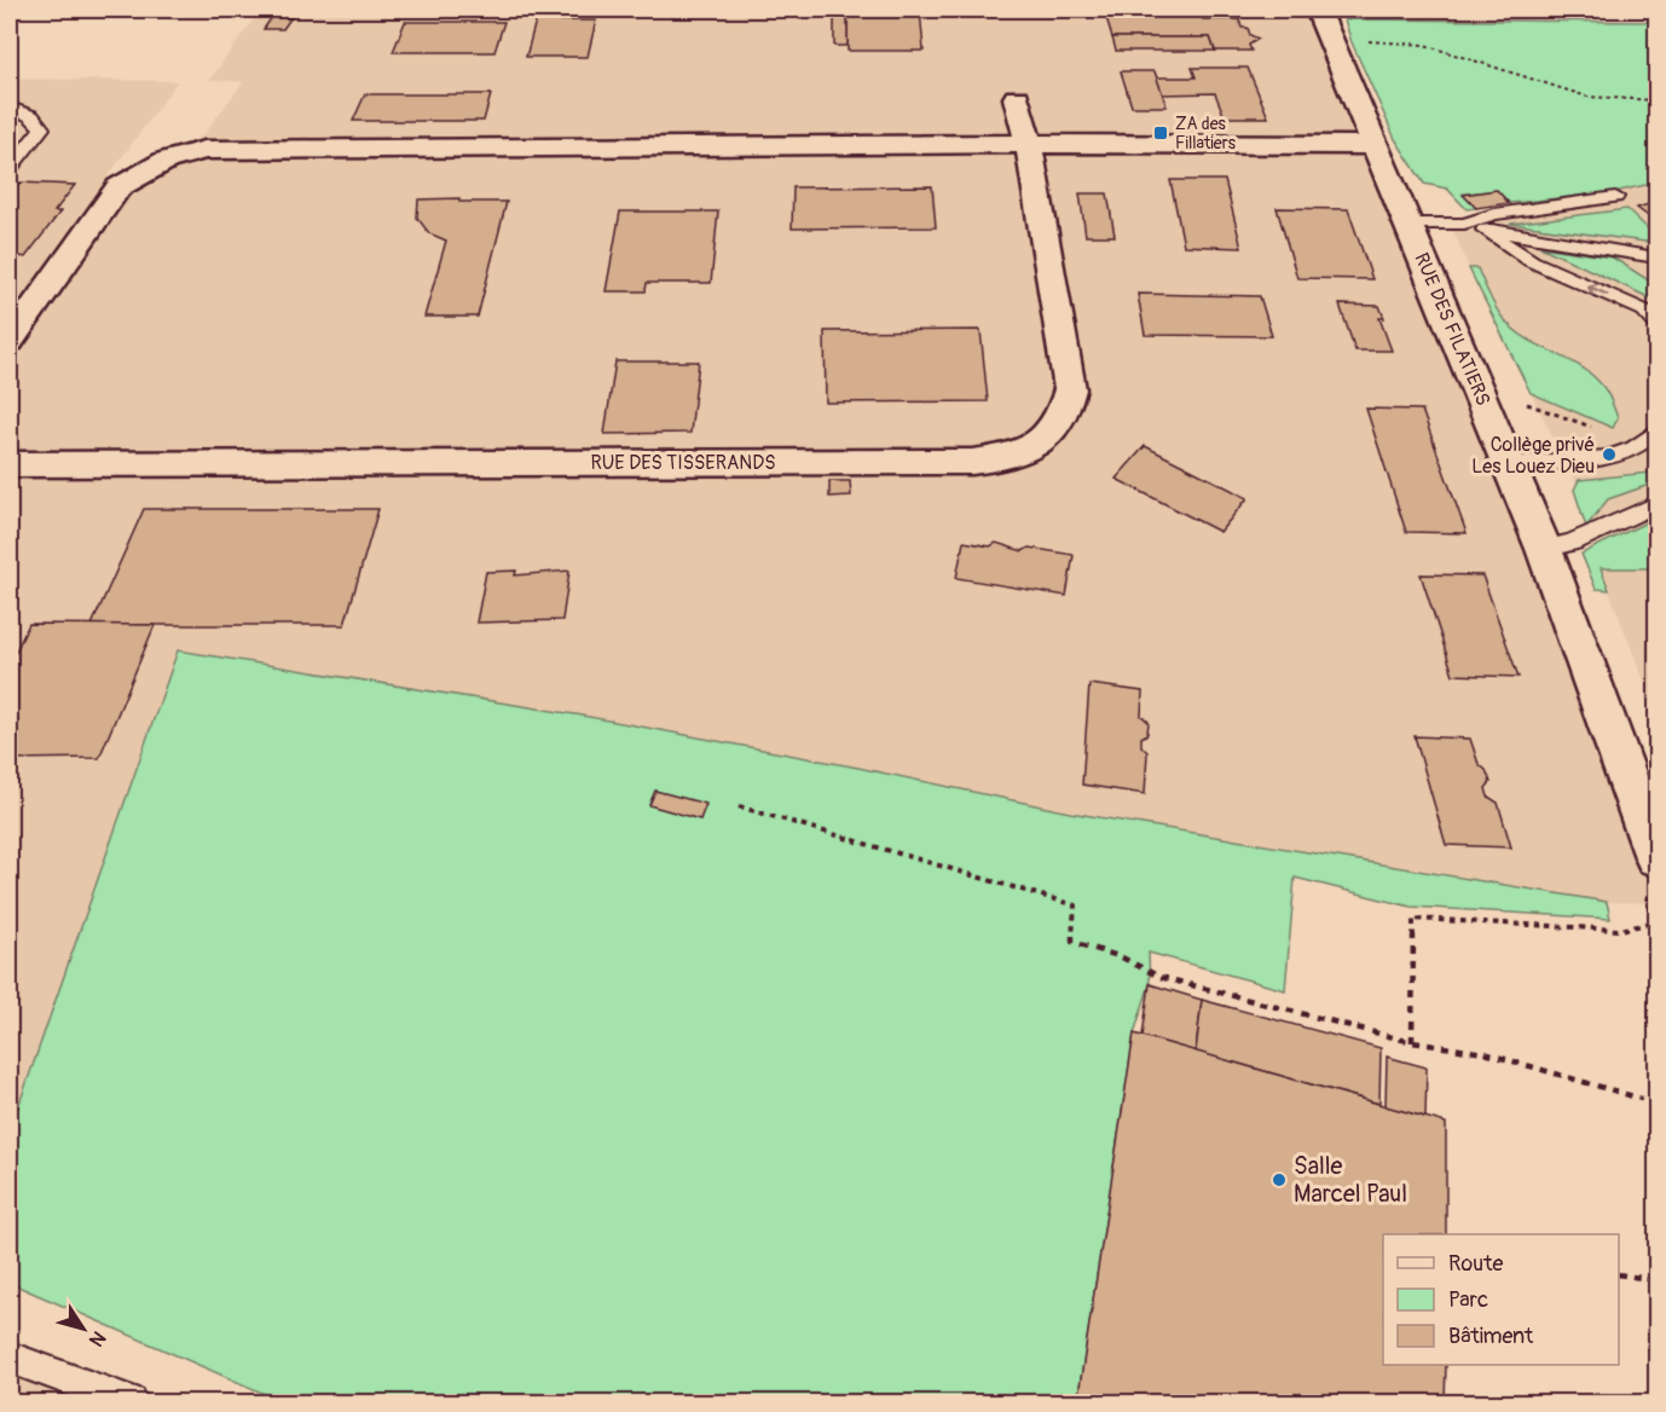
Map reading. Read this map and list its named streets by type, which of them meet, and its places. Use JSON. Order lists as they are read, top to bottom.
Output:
{
  "streets": {
    "street": ["RUE DES FILATIERS", "RUE DES TISSERANDS"]
  },
  "places": {
    "transit": ["ZA des Fillatiers"],
    "other": ["Collège privé Les Louez Dieu", "Salle Marcel Paul"]
  },
  "legend": ["Route", "Parc", "Bâtiment"],
  "north": "bottom right"
}
